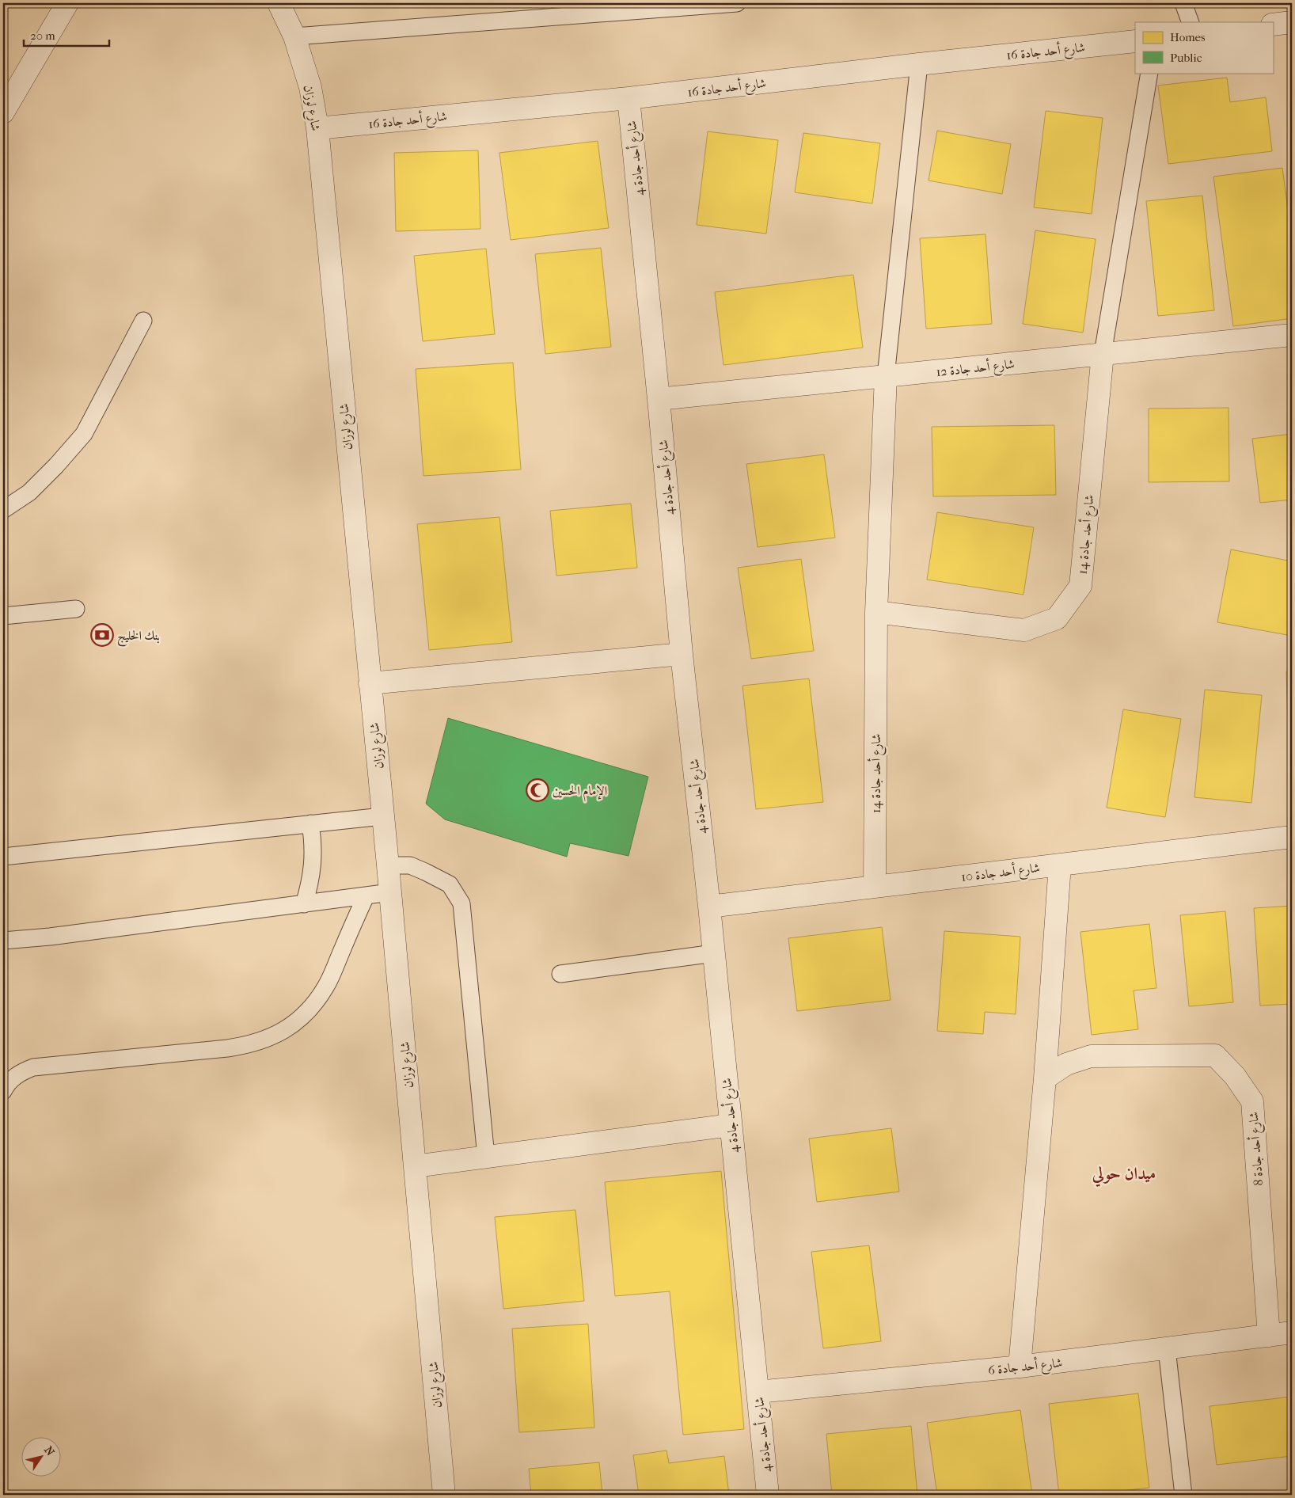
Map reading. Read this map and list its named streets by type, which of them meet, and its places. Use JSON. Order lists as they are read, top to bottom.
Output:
{
  "streets": {
    "street": [
      "شارع أحد جادة 16",
      "شارع لوزان",
      "شارع أحد جادة 4",
      "شارع أحد جادة 12",
      "شارع أحد جادة 14",
      "شارع أحد جادة 10",
      "شارع أحد جادة 8",
      "شارع أحد جادة 6"
    ]
  },
  "crossings": [
    ["شارع أحد جادة 16", "شارع لوزان"],
    ["شارع أحد جادة 16", "شارع أحد جادة 4"],
    ["شارع أحد جادة 4", "شارع أحد جادة 12"],
    ["شارع أحد جادة 4", "شارع أحد جادة 10"],
    ["شارع أحد جادة 4", "شارع أحد جادة 6"],
    ["شارع أحد جادة 12", "شارع أحد جادة 14"],
    ["شارع أحد جادة 14", "شارع أحد جادة 10"],
    ["شارع أحد جادة 8", "شارع أحد جادة 6"]
  ],
  "districts": ["ميدان حولي"],
  "places": {
    "bank": ["بنك الخليج"],
    "mosque": ["الإمام الحسين"]
  },
  "legend": ["Homes", "Public"],
  "scale_bar": "20 m",
  "north": "top right"
}
